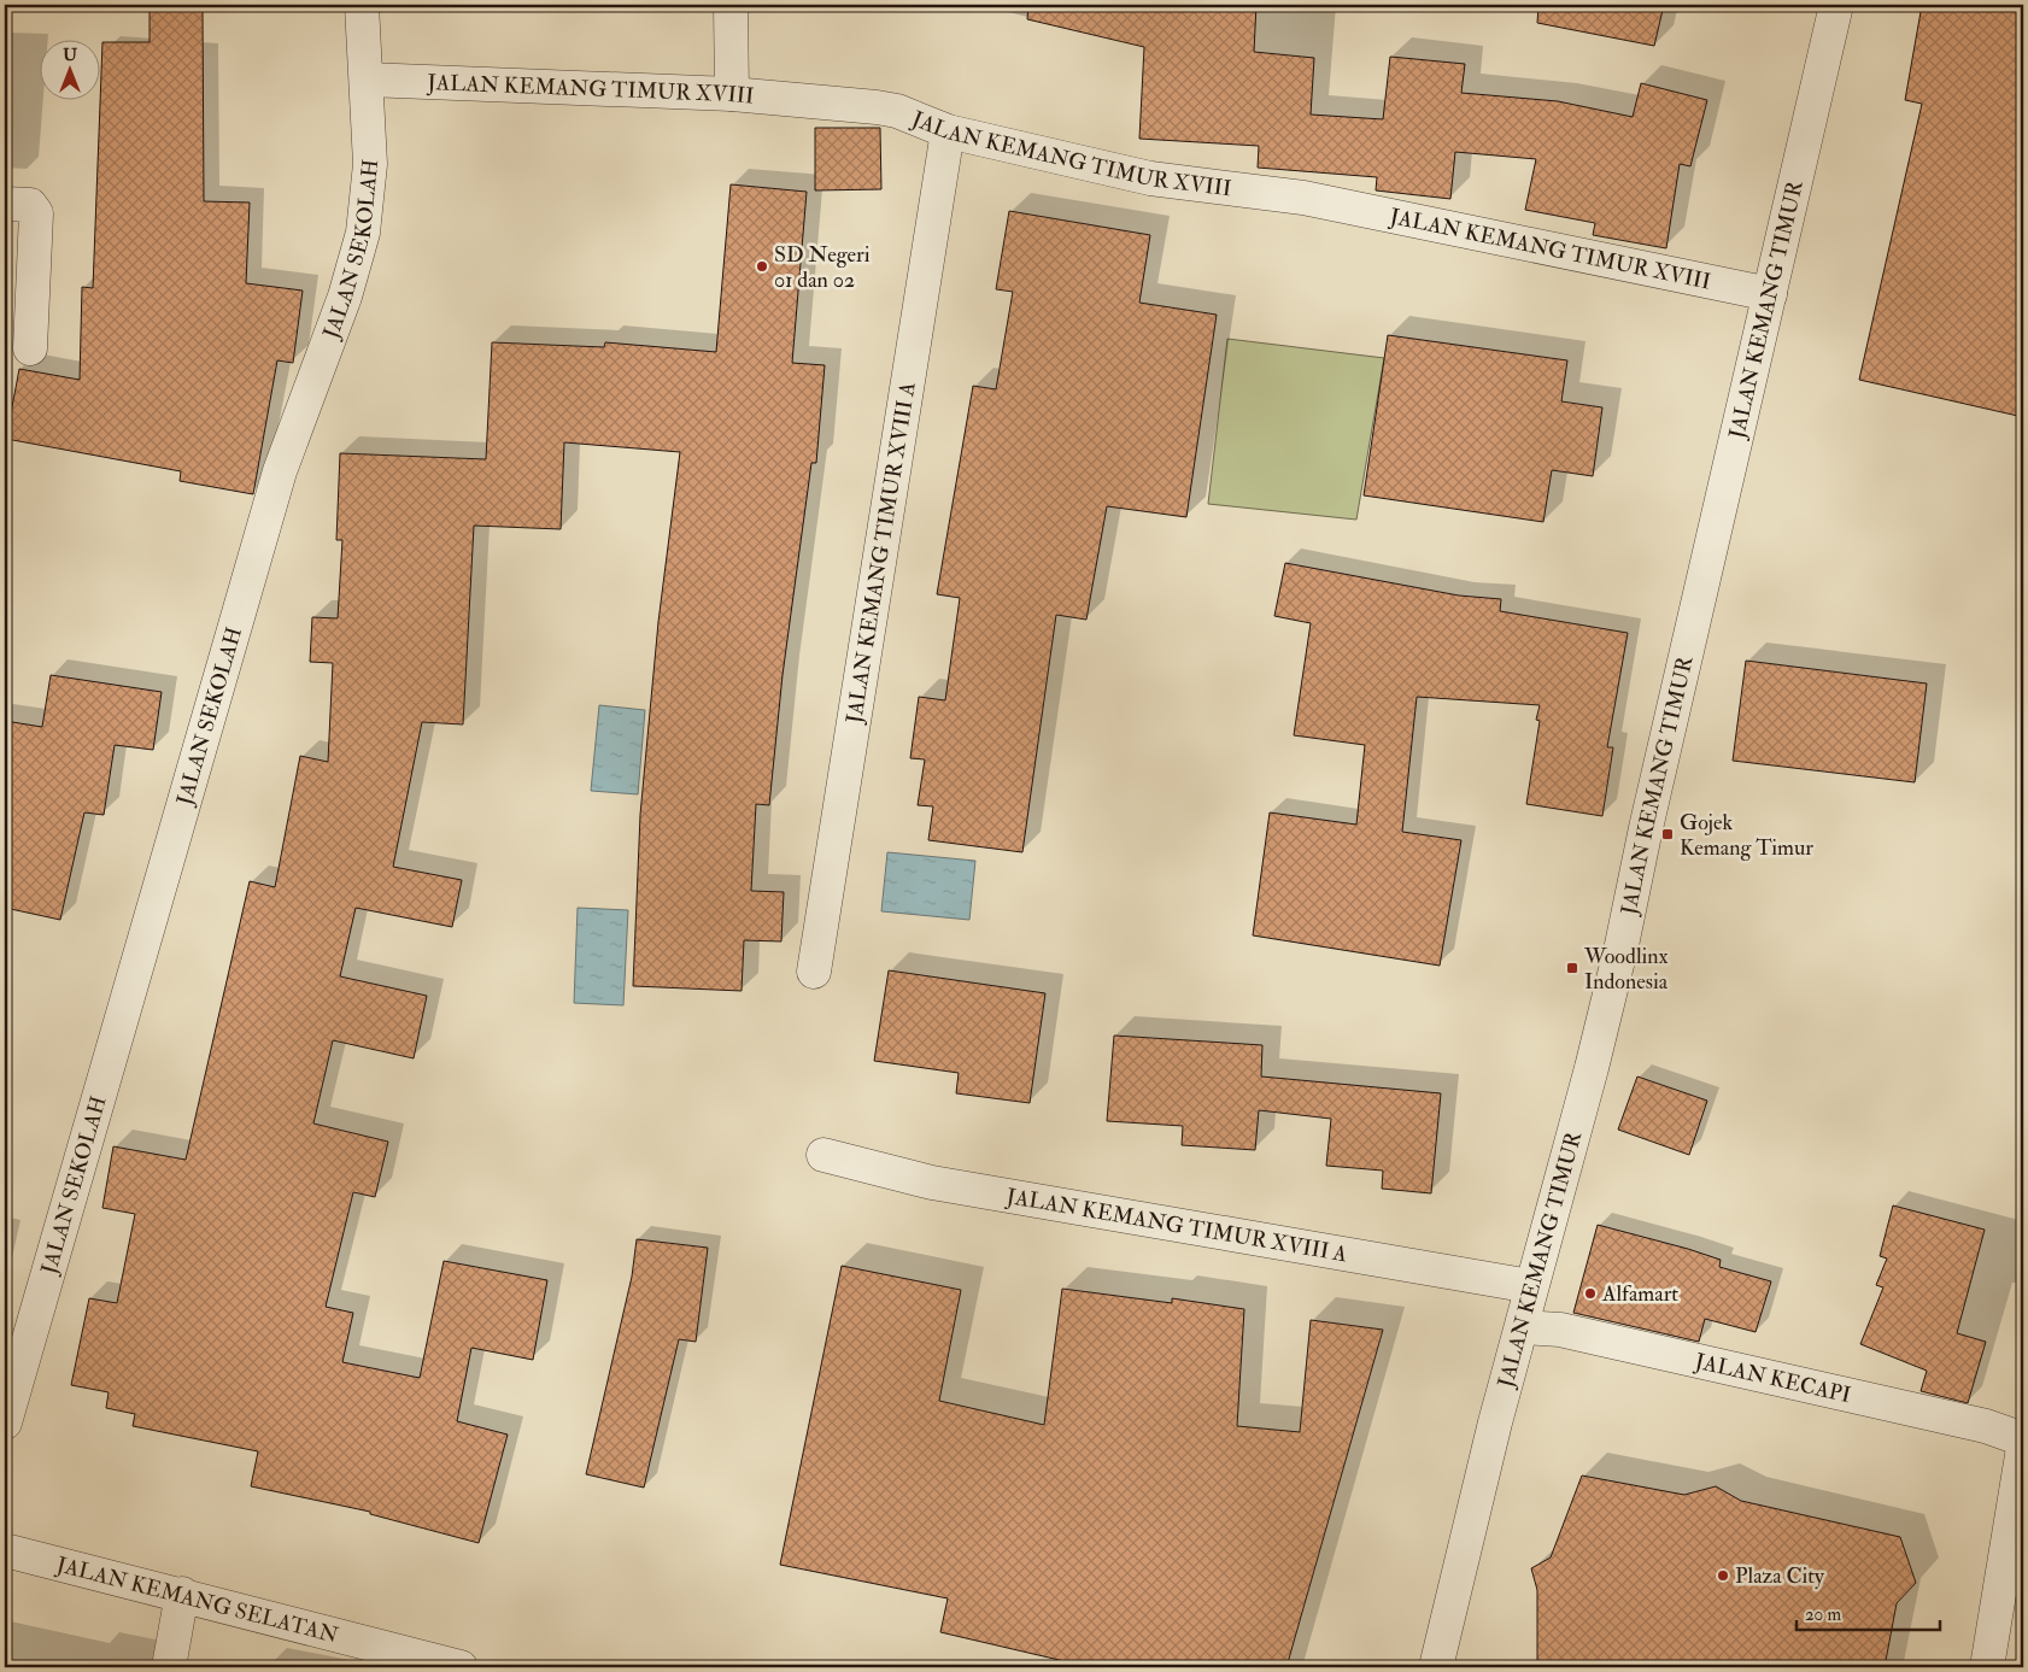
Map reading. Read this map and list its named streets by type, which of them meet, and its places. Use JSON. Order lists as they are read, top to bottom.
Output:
{
  "streets": {
    "street": [
      "JALAN KEMANG TIMUR XVIII",
      "JALAN SEKOLAH",
      "JALAN KEMANG TIMUR",
      "JALAN KEMANG TIMUR XVIII A",
      "JALAN KECAPI",
      "JALAN KEMANG SELATAN"
    ]
  },
  "crossings": [
    ["JALAN KEMANG TIMUR XVIII", "JALAN SEKOLAH"],
    ["JALAN KEMANG TIMUR XVIII", "JALAN KEMANG TIMUR"],
    ["JALAN KEMANG TIMUR XVIII", "JALAN KEMANG TIMUR XVIII A"],
    ["JALAN KEMANG TIMUR", "JALAN KEMANG TIMUR XVIII A"],
    ["JALAN KEMANG TIMUR", "JALAN KECAPI"]
  ],
  "places": {
    "other": ["SD Negeri 01 dan 02", "Alfamart", "Plaza City"],
    "transit": ["Gojek Kemang Timur", "Woodlinx Indonesia"]
  },
  "scale_bar": "20 m",
  "north": "top"
}
